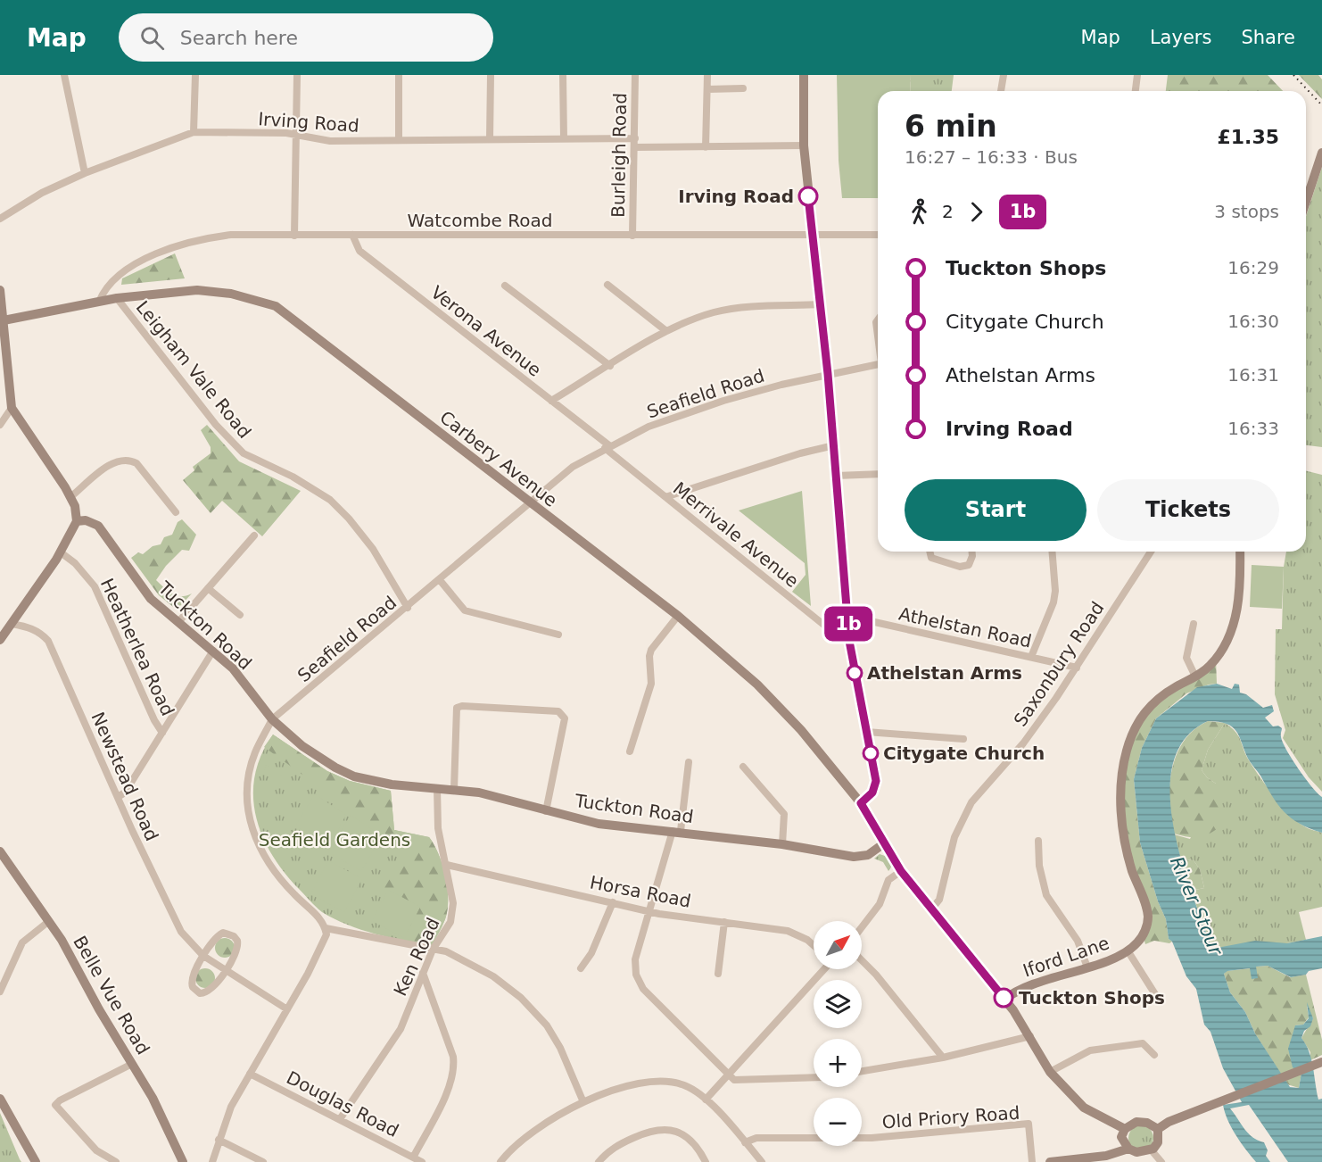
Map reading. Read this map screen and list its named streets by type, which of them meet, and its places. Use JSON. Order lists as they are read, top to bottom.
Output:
{
  "streets": {
    "street": [
      "Irving Road",
      "Burleigh Road",
      "Watcombe Road",
      "Verona Avenue",
      "Leigham Vale Road",
      "Seafield Road",
      "Carbery Avenue",
      "Merrivale Avenue",
      "Tuckton Road",
      "Athelstan Road",
      "Heatherlea Road",
      "Saxonbury Road",
      "Newstead Road",
      "Horsa Road",
      "Ken Road",
      "Iford Lane",
      "Belle Vue Road",
      "Douglas Road",
      "Old Priory Road"
    ]
  },
  "crossings": [
    ["Irving Road", "Burleigh Road"],
    ["Burleigh Road", "Watcombe Road"],
    ["Watcombe Road", "Verona Avenue"],
    ["Watcombe Road", "Carbery Avenue"],
    ["Verona Avenue", "Seafield Road"],
    ["Verona Avenue", "Merrivale Avenue"],
    ["Leigham Vale Road", "Seafield Road"],
    ["Leigham Vale Road", "Carbery Avenue"],
    ["Seafield Road", "Carbery Avenue"],
    ["Seafield Road", "Merrivale Avenue"],
    ["Seafield Road", "Tuckton Road"],
    ["Carbery Avenue", "Tuckton Road"],
    ["Tuckton Road", "Ken Road"],
    ["Athelstan Road", "Saxonbury Road"],
    ["Horsa Road", "Ken Road"],
    ["Ken Road", "Douglas Road"]
  ],
  "water": ["River Stour"],
  "parks": ["Seafield Gardens"],
  "places": [
    "Irving Road",
    "Athelstan Arms",
    "Citygate Church",
    "Tuckton Shops"
  ],
  "lines": ["bus line 1b"],
  "north": "top right",
  "page": {
    "header": "Map",
    "search": "Search here",
    "nav": ["Map", "Layers", "Share"],
    "on_map": "1b",
    "heading": ["6 min", "16:27 – 16:33 · Bus", "£1.35"],
    "legs": ["2", "1b", "3 stops"],
    "list": [
      {
        "name": "Tuckton Shops",
        "value": "16:29"
      },
      {
        "name": "Citygate Church",
        "value": "16:30"
      },
      {
        "name": "Athelstan Arms",
        "value": "16:31"
      },
      {
        "name": "Irving Road",
        "value": "16:33"
      }
    ],
    "buttons": ["Start", "Tickets"],
    "map_buttons": ["+", "−"]
  }
}
